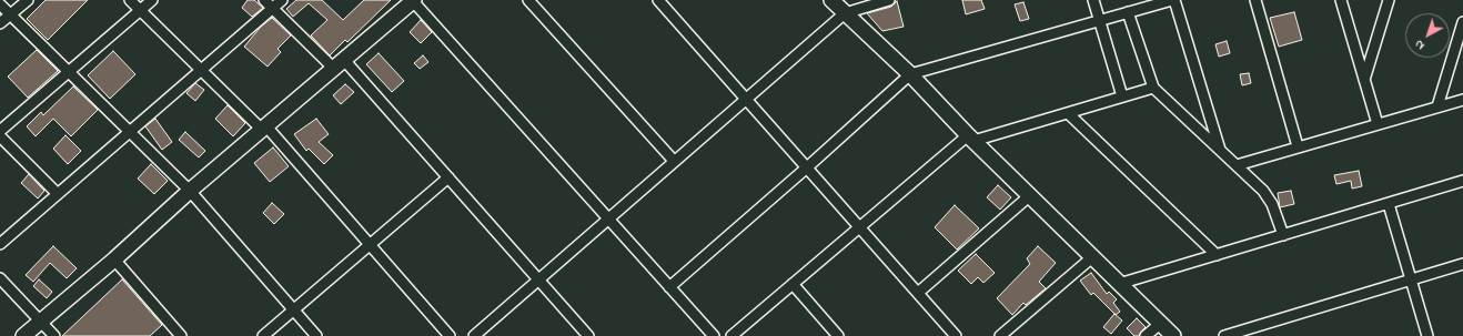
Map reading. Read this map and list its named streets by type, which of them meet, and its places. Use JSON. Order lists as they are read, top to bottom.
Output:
{
  "north": "bottom left"
}
